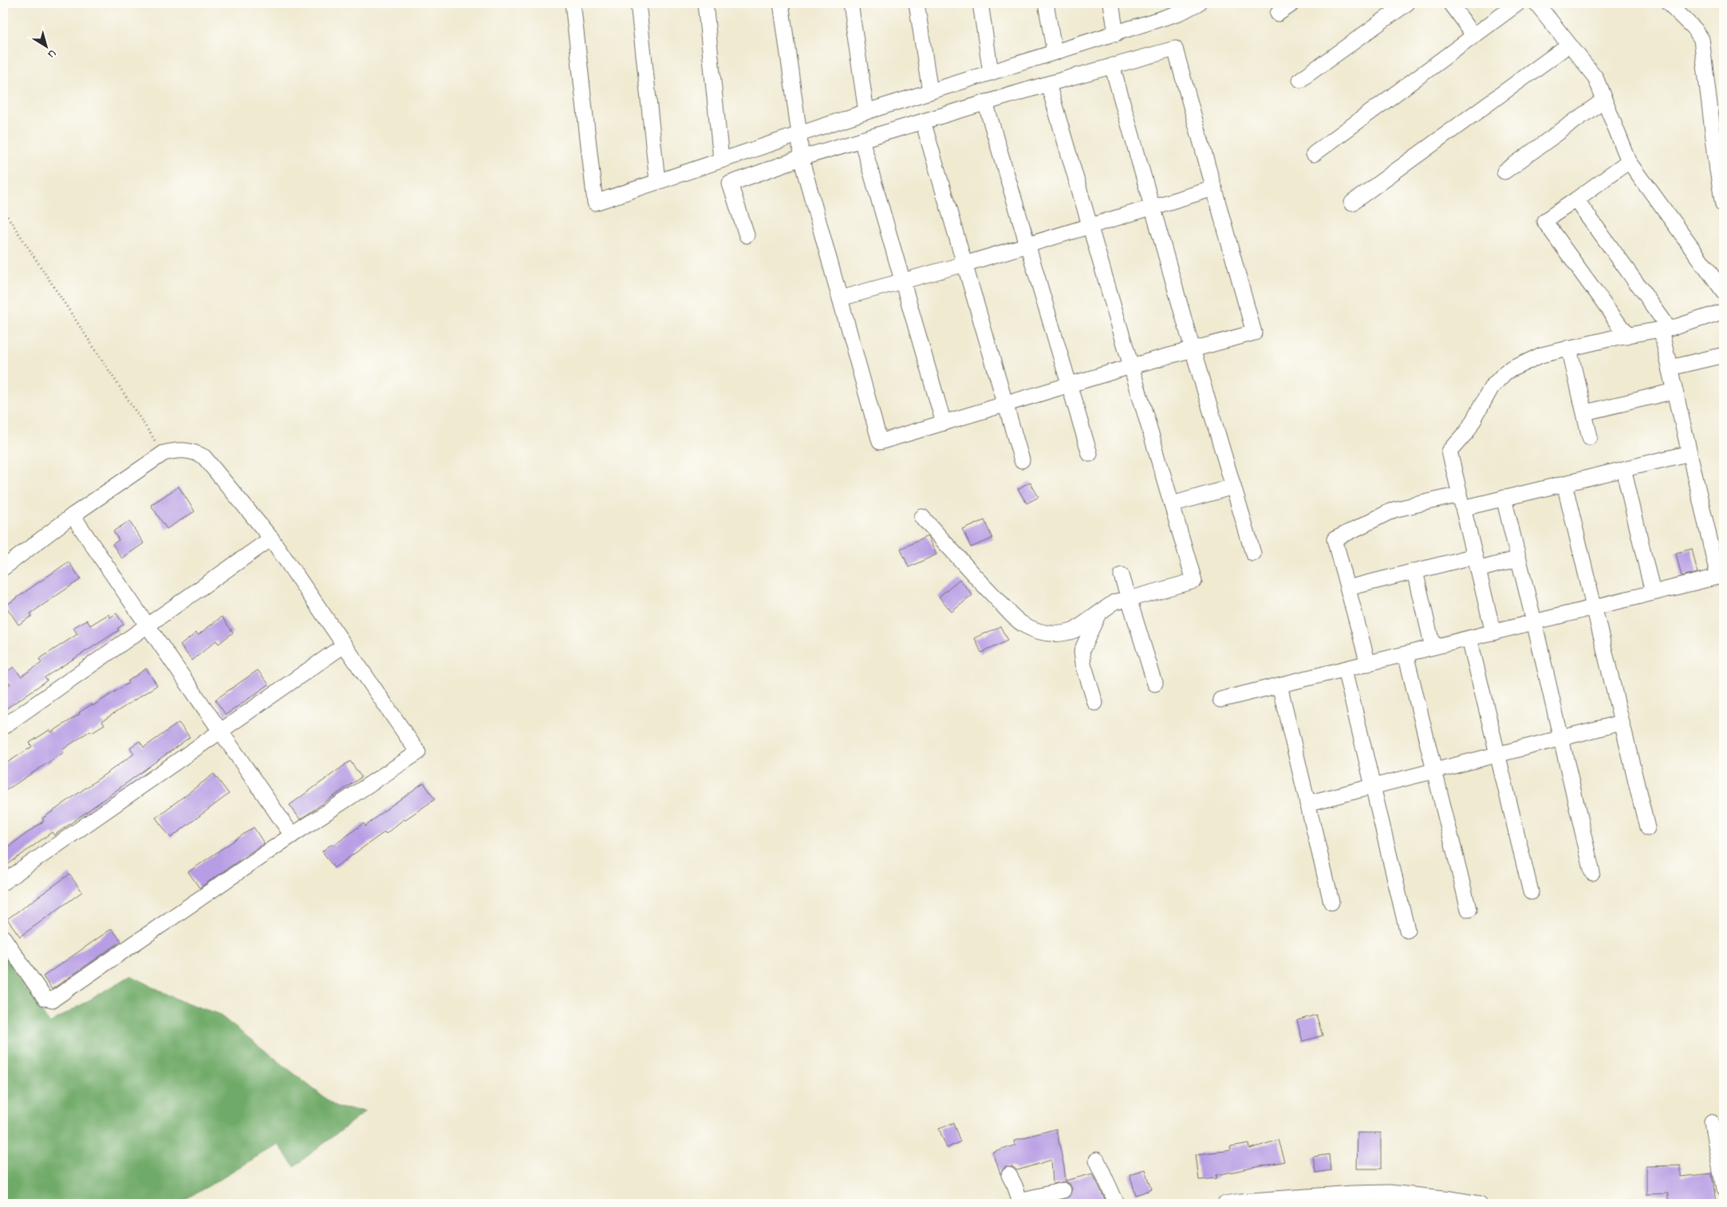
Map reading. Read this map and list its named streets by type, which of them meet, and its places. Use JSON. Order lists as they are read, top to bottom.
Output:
{
  "north": "bottom right"
}
